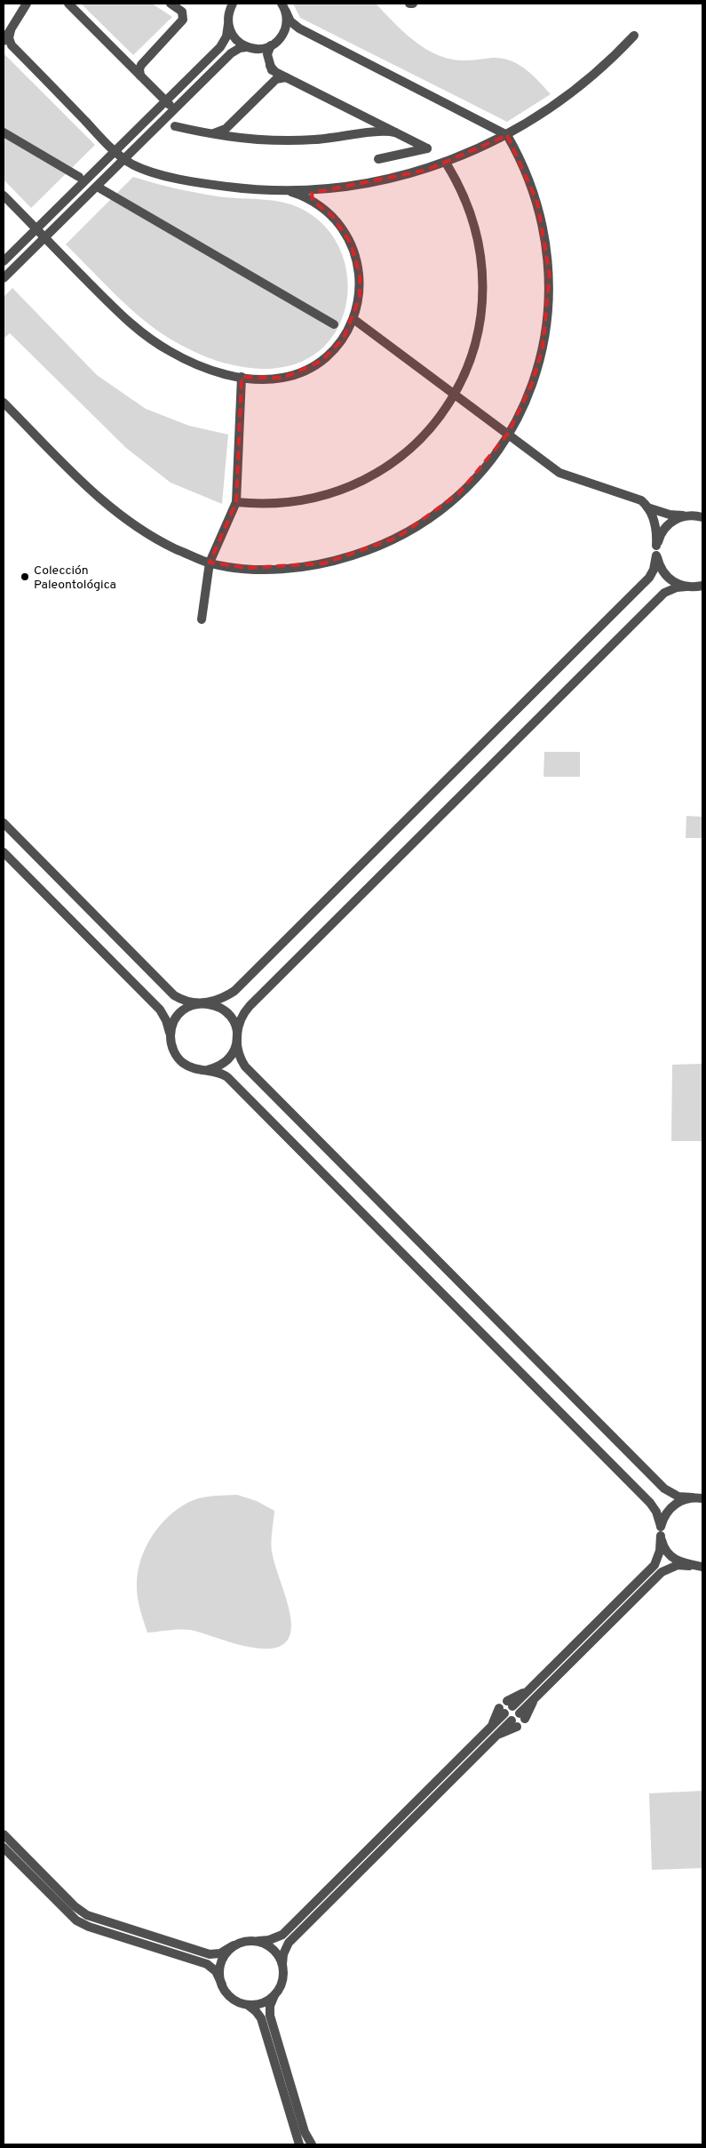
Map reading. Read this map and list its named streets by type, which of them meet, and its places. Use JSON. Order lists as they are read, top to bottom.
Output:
{
  "places": ["Colección Paleontológica"]
}
